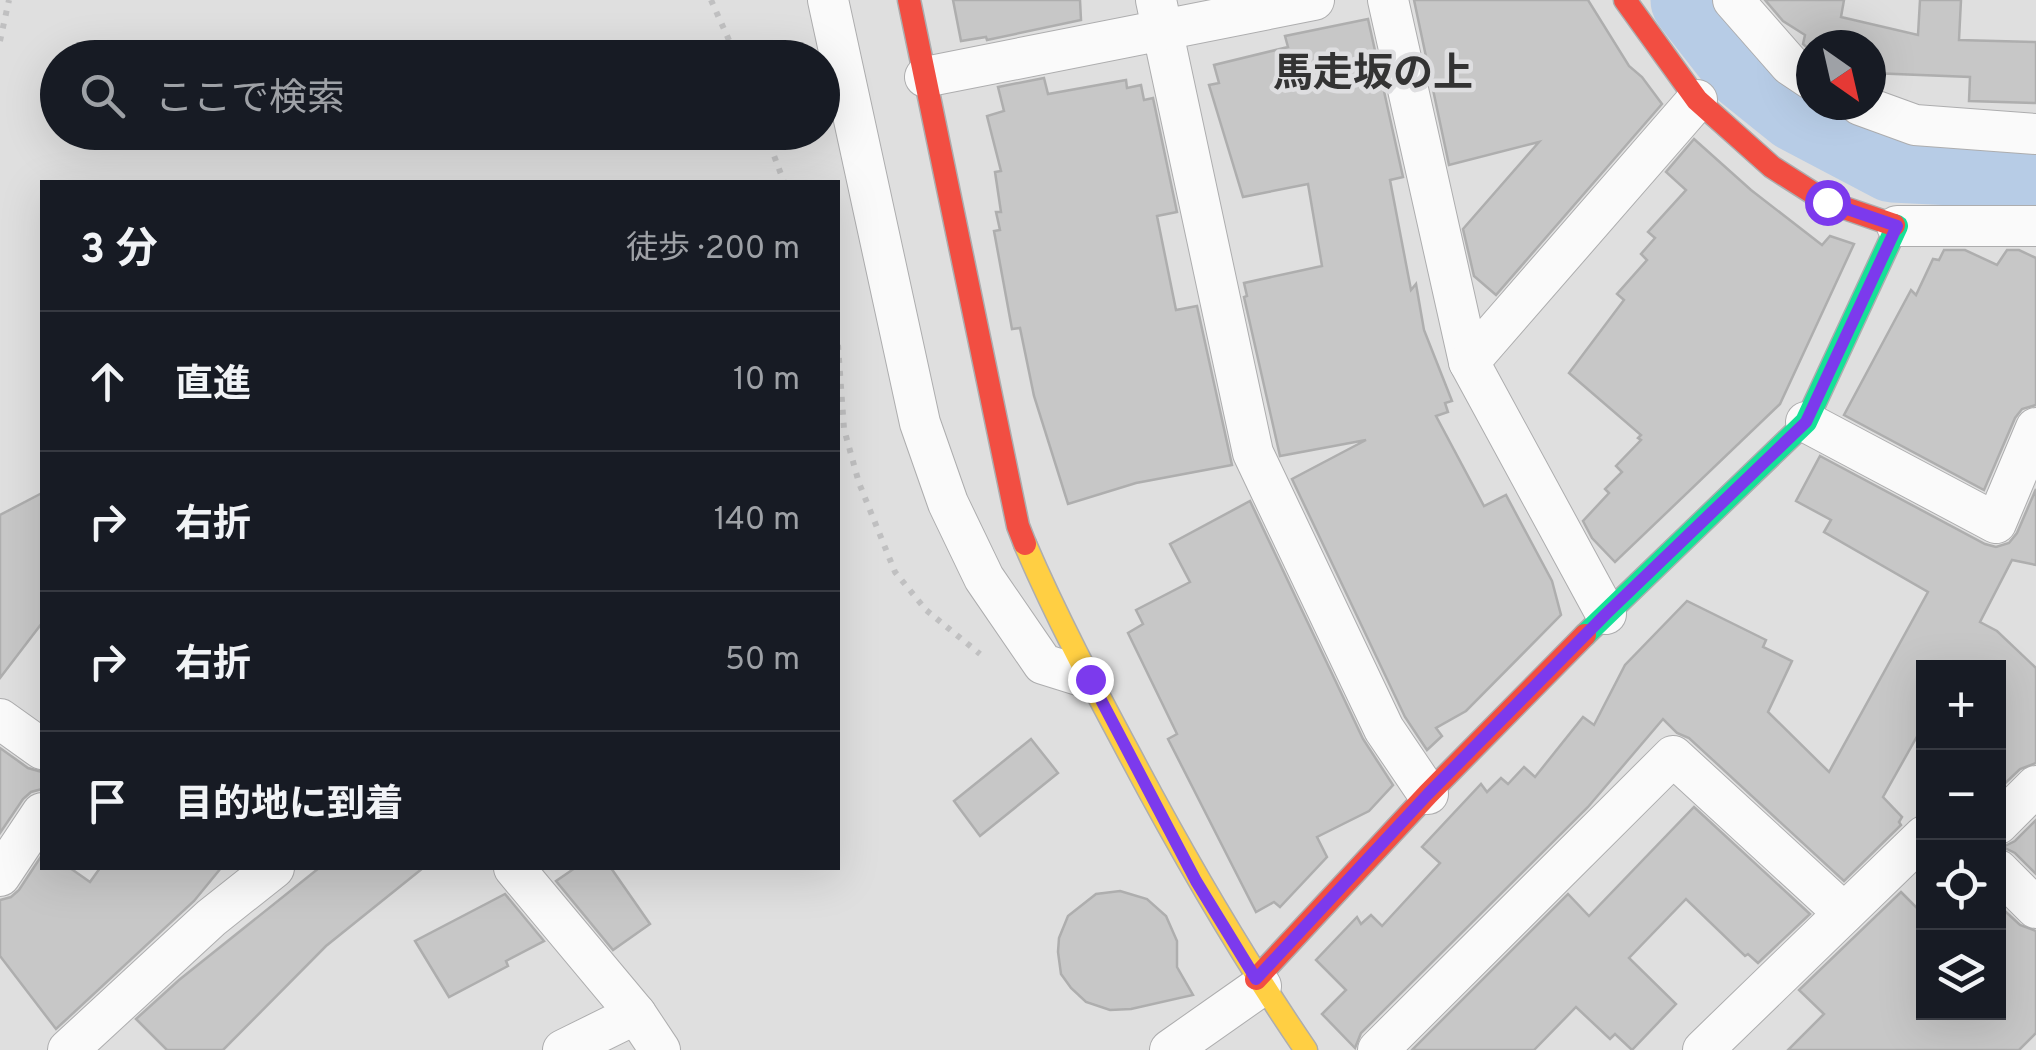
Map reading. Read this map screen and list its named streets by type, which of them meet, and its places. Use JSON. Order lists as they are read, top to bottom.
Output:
{
  "districts": ["馬走坂の上"],
  "north": "bottom right",
  "page": {
    "search": "ここで検索",
    "heading": ["3 分", "徒歩 · 200 m"],
    "list": [
      ["直進", "10 m"],
      ["右折", "140 m"],
      ["右折", "50 m"],
      "目的地に到着"
    ],
    "map_buttons": ["+", "−"]
  }
}
